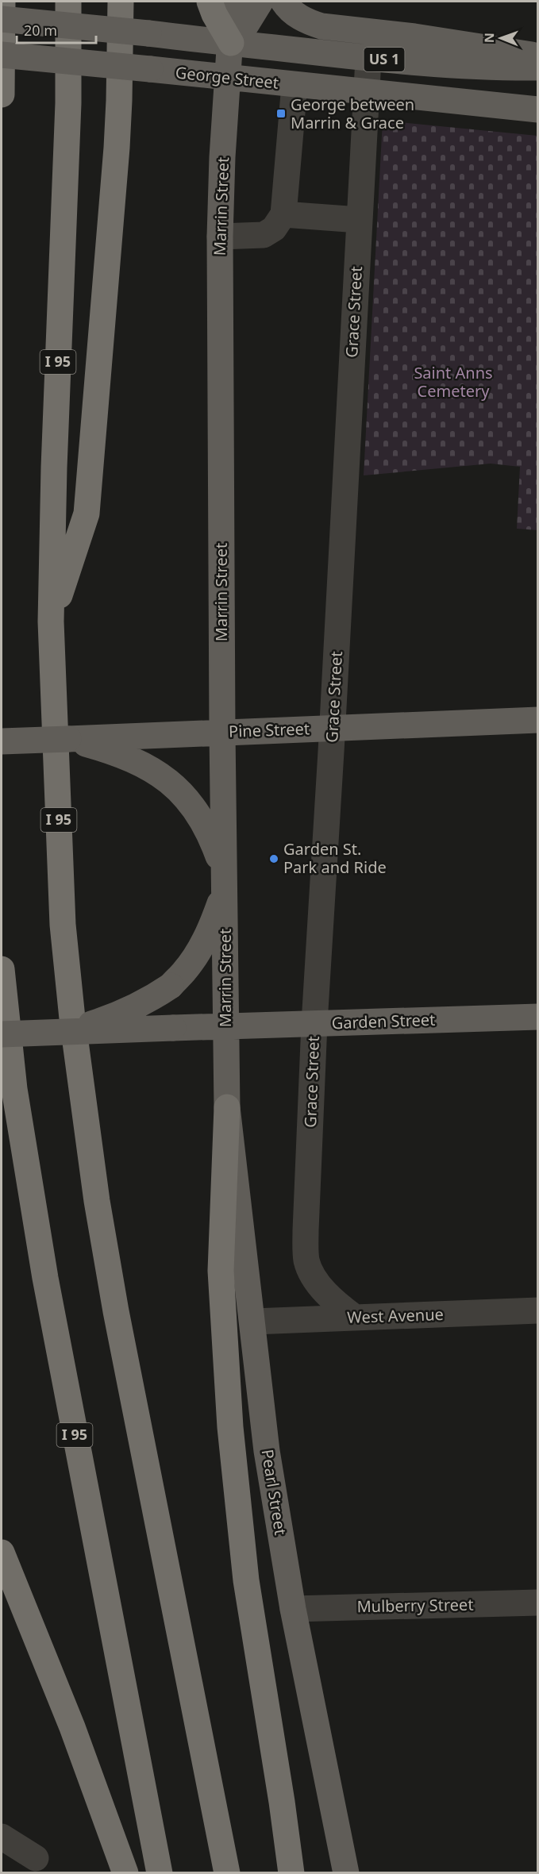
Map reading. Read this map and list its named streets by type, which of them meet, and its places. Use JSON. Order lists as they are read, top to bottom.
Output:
{
  "streets": {
    "highway": ["I 95"],
    "main road": [
      "US 1",
      "George Street",
      "Marrin Street",
      "Pine Street",
      "Garden Street",
      "Pearl Street"
    ],
    "street": ["Grace Street", "West Avenue", "Mulberry Street"]
  },
  "crossings": [
    ["US 1", "Grace Street"],
    ["George Street", "Marrin Street"],
    ["George Street", "Grace Street"],
    ["Marrin Street", "Pine Street"],
    ["Marrin Street", "Garden Street"],
    ["Marrin Street", "Pearl Street"],
    ["Grace Street", "Pine Street"],
    ["Grace Street", "Garden Street"],
    ["Grace Street", "West Avenue"],
    ["West Avenue", "Pearl Street"],
    ["Pearl Street", "Mulberry Street"]
  ],
  "parks": ["Saint Anns Cemetery"],
  "places": {
    "transit": ["George between Marrin & Grace"],
    "other": ["Garden St. Park and Ride"]
  },
  "scale_bar": "20 m",
  "north": "left"
}
